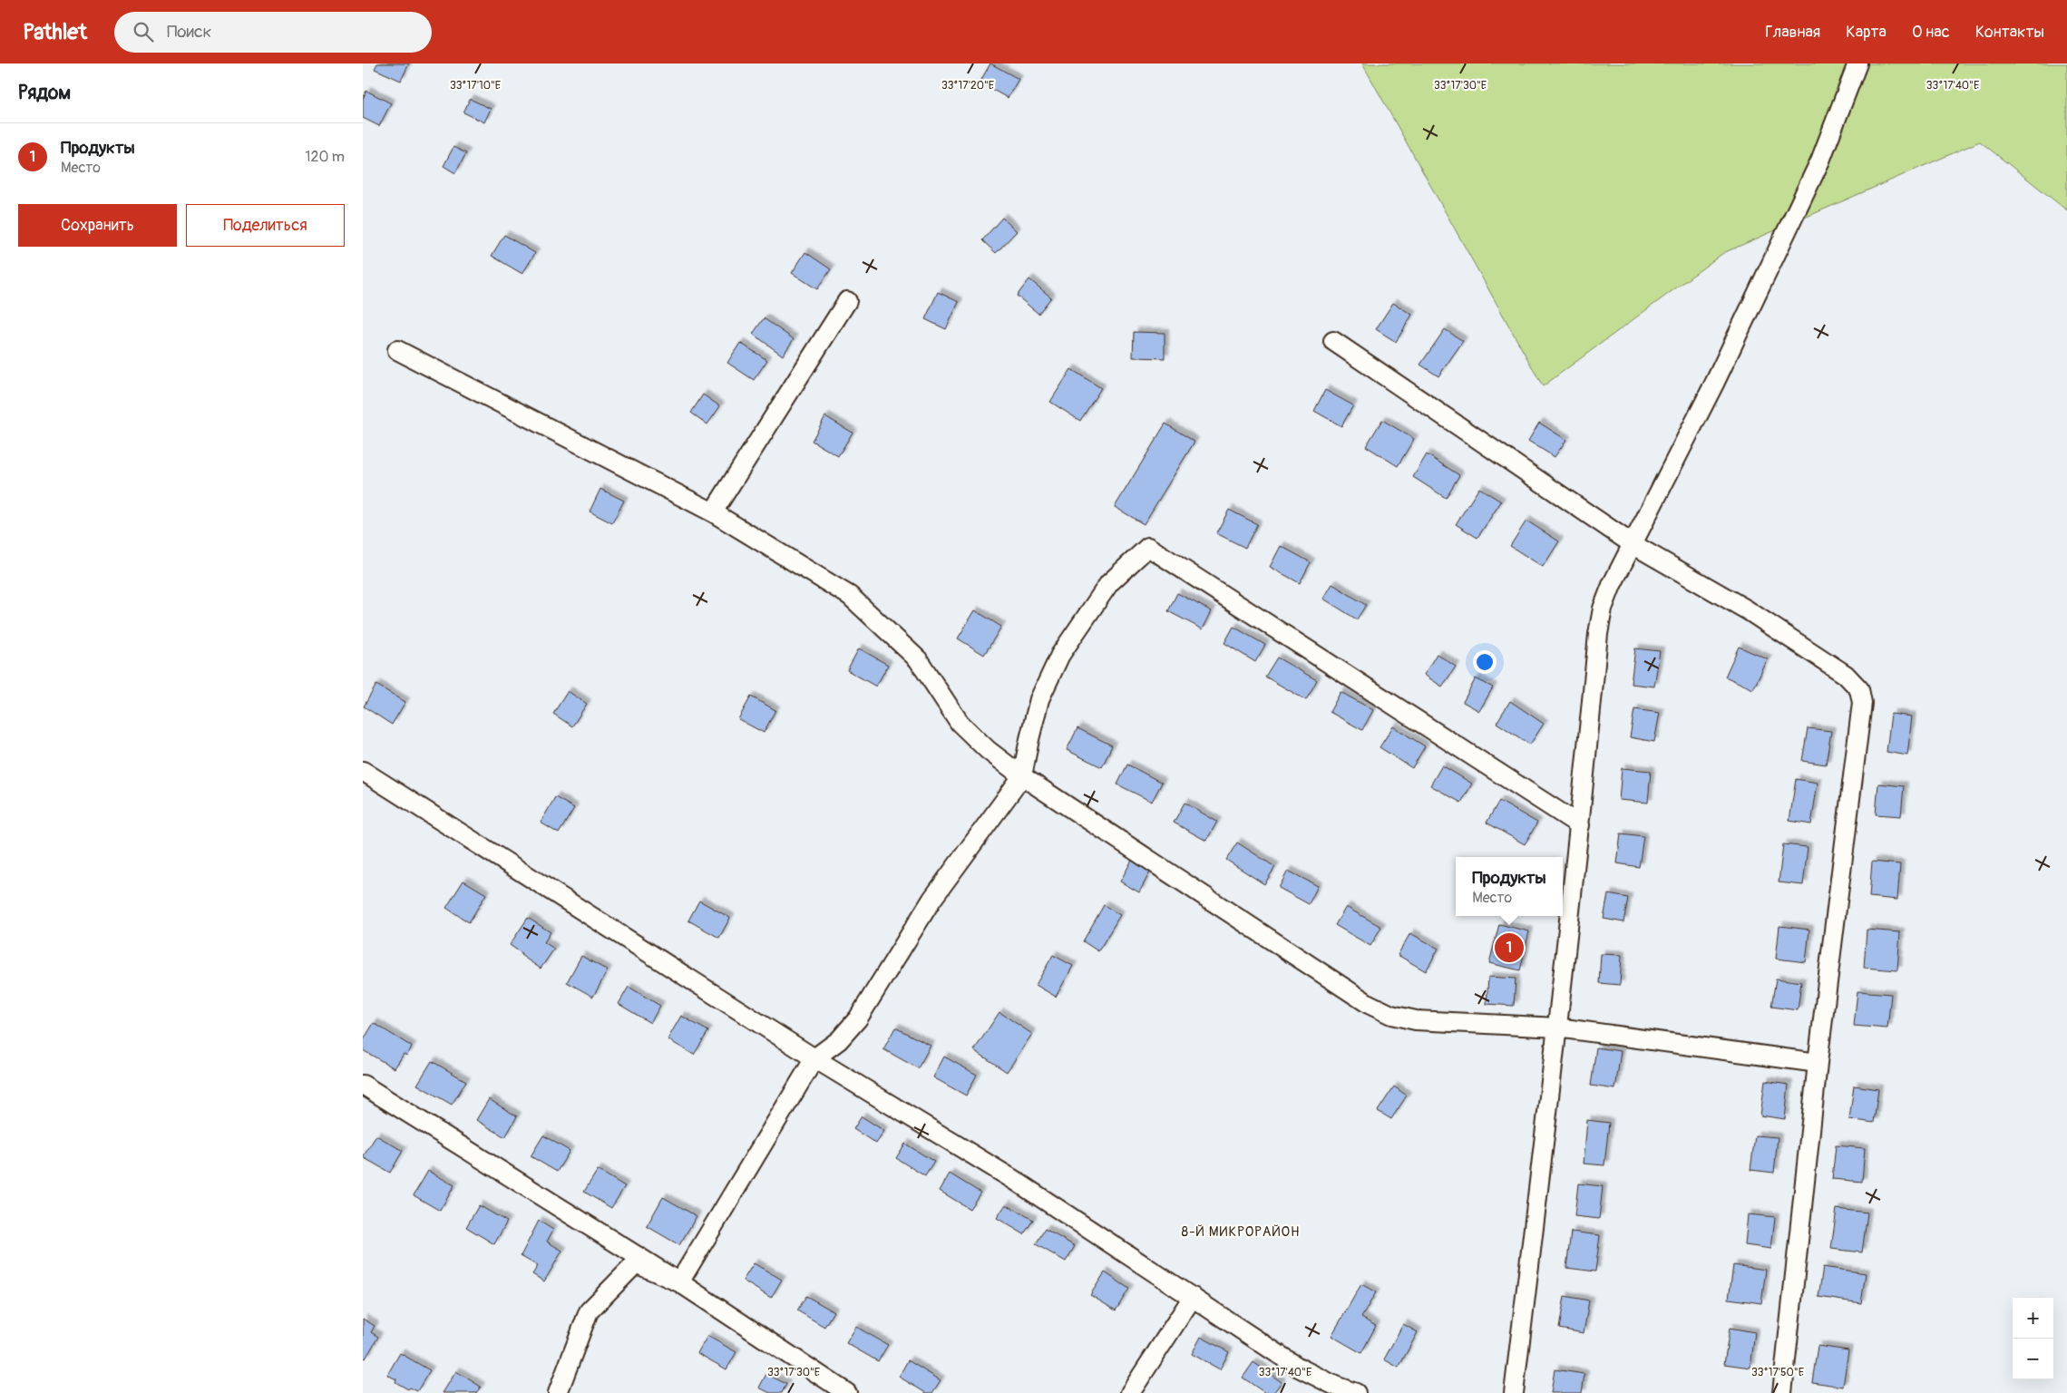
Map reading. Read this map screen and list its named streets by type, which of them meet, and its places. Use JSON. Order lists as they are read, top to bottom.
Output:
{
  "districts": ["8-Й МИКРОРАЙОН"],
  "page": {
    "header": "Pathlet",
    "search": "Поиск",
    "nav": [
      "Главная",
      "Карта",
      "О нас",
      "Контакты"
    ],
    "heading": "Рядом",
    "list": [
      {
        "mark": "1",
        "name": "Продукты",
        "note": "Место",
        "value": "120 m"
      }
    ],
    "buttons": ["Сохранить", "Поделиться"],
    "popup": ["Продукты", "Место"],
    "pins": "1",
    "map_buttons": ["+", "−"]
  },
  "coordinates": [
    "33°17'10\"E",
    "33°17'20\"E",
    "33°17'30\"E",
    "33°17'40\"E",
    "33°17'50\"E"
  ]
}
